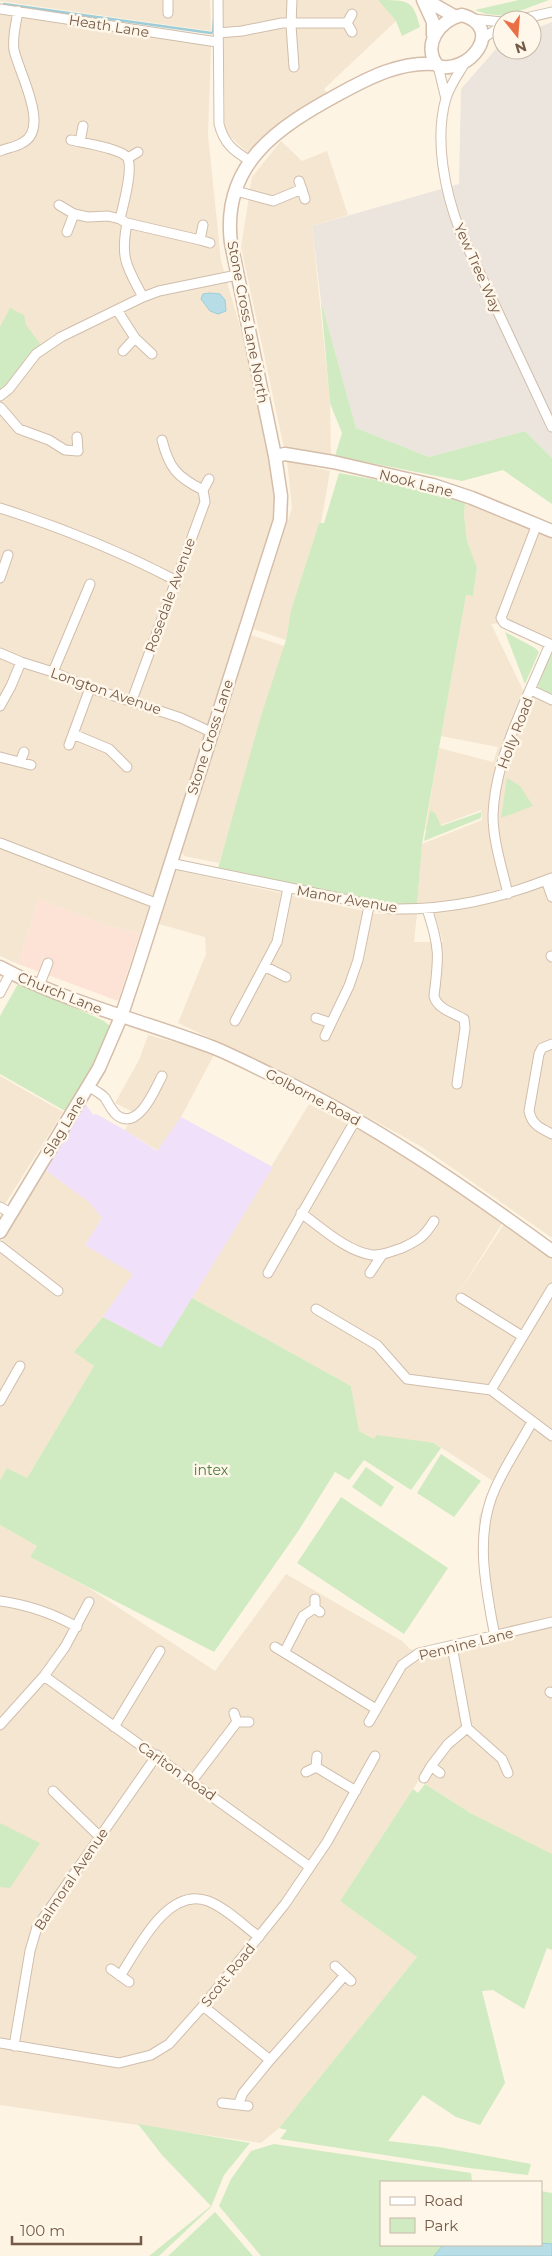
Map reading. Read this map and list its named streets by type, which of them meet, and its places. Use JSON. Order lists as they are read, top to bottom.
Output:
{
  "streets": {
    "street": [
      "Heath Lane",
      "Yew Tree Way",
      "Stone Cross Lane North",
      "Nook Lane",
      "Rosedale Avenue",
      "Longton Avenue",
      "Holly Road",
      "Stone Cross Lane",
      "Manor Avenue",
      "Church Lane",
      "Golborne Road",
      "Slag Lane",
      "Pennine Lane",
      "Carlton Road",
      "Balmoral Avenue",
      "Scott Road"
    ]
  },
  "crossings": [
    ["Yew Tree Way", "Stone Cross Lane North"],
    ["Stone Cross Lane North", "Nook Lane"],
    ["Stone Cross Lane North", "Stone Cross Lane"],
    ["Nook Lane", "Stone Cross Lane"],
    ["Rosedale Avenue", "Longton Avenue"],
    ["Longton Avenue", "Stone Cross Lane"],
    ["Holly Road", "Manor Avenue"],
    ["Stone Cross Lane", "Manor Avenue"],
    ["Stone Cross Lane", "Church Lane"],
    ["Stone Cross Lane", "Golborne Road"],
    ["Stone Cross Lane", "Slag Lane"],
    ["Church Lane", "Golborne Road"],
    ["Church Lane", "Slag Lane"],
    ["Golborne Road", "Slag Lane"],
    ["Carlton Road", "Balmoral Avenue"],
    ["Carlton Road", "Scott Road"],
    ["Balmoral Avenue", "Scott Road"]
  ],
  "parks": ["intex"],
  "legend": ["Road", "Park"],
  "scale_bar": "100 m",
  "north": "bottom"
}
